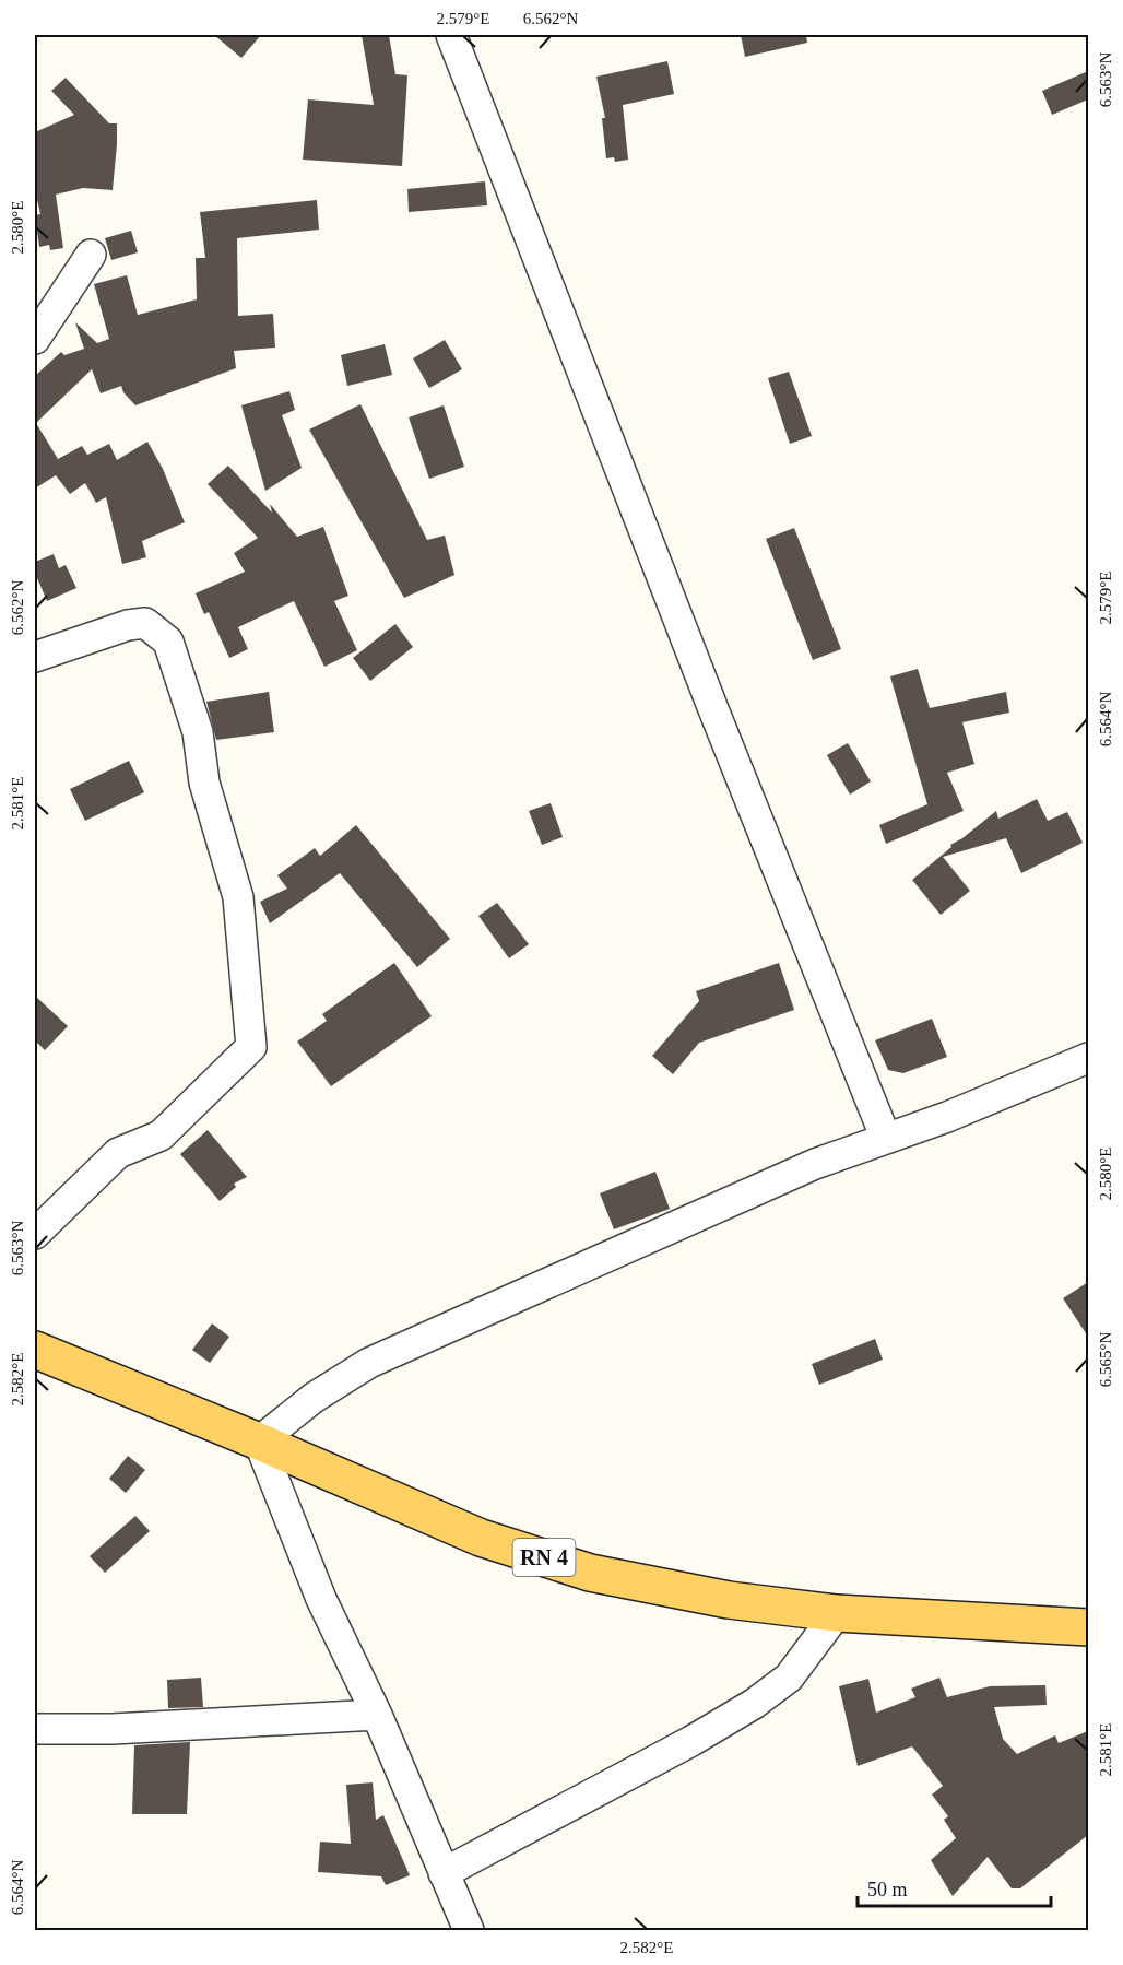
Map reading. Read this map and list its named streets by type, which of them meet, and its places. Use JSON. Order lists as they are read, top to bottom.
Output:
{
  "streets": {
    "main road": ["RN 4"]
  },
  "scale_bar": "50 m",
  "coordinates": [
    "2.579°E",
    "6.562°N",
    "6.563°N",
    "2.580°E",
    "6.564°N",
    "2.581°E",
    "6.565°N",
    "2.582°E"
  ]
}
